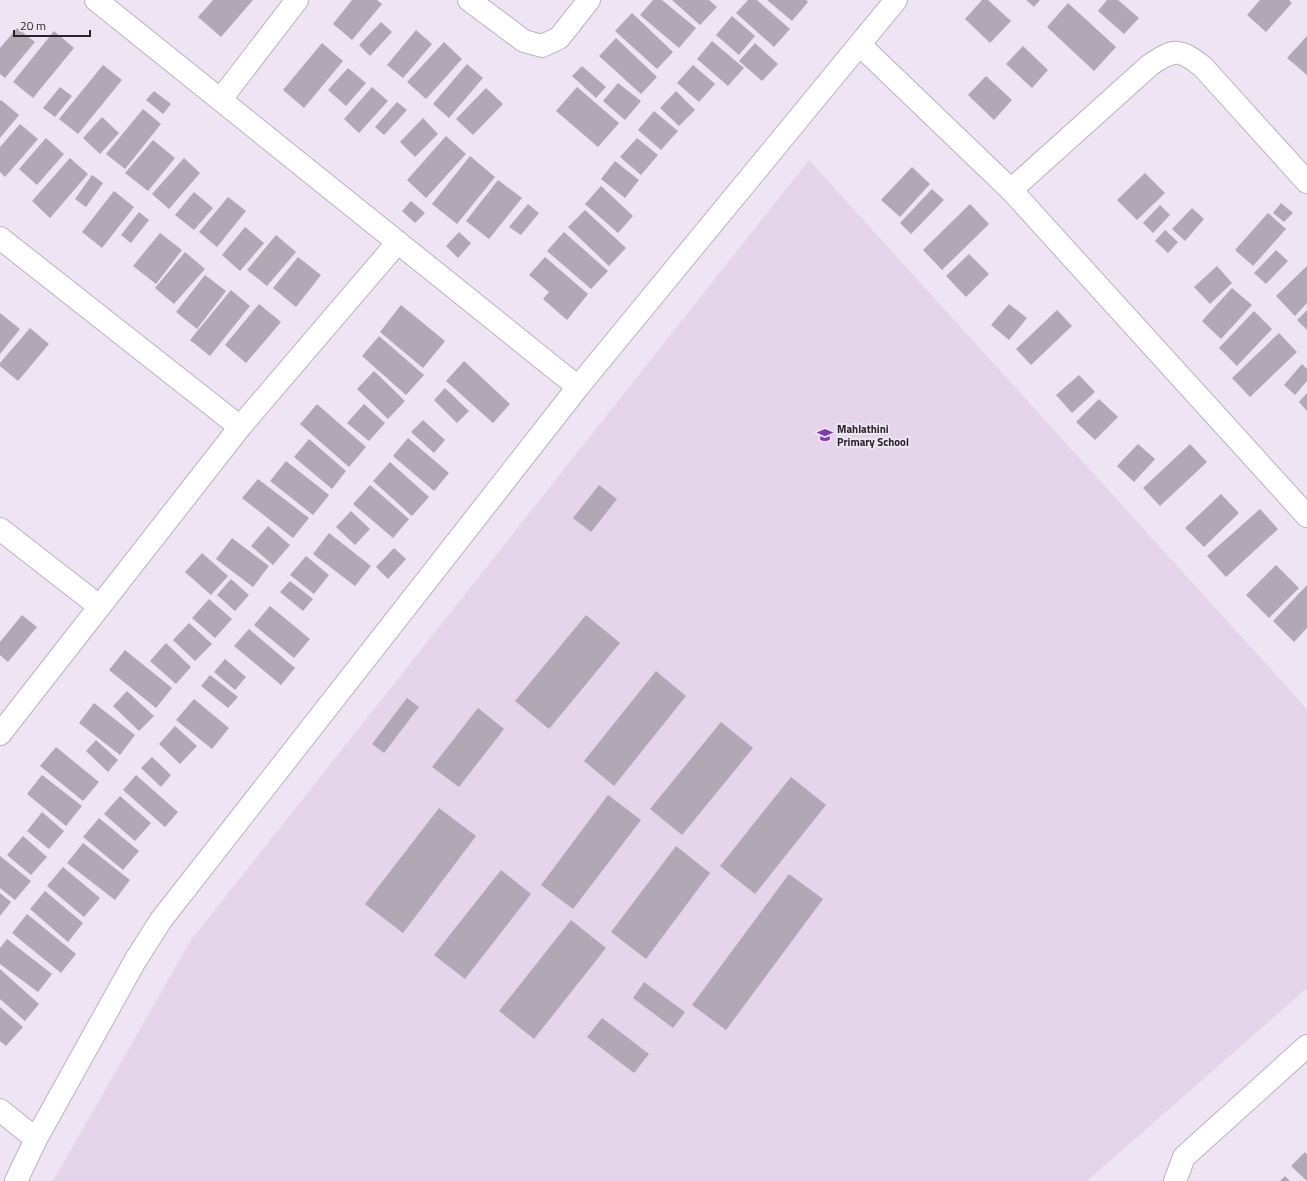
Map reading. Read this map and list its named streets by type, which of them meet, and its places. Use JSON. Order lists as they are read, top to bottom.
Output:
{
  "places": {
    "school or university": ["Mahlathini Primary School"]
  },
  "scale_bar": "20 m"
}
